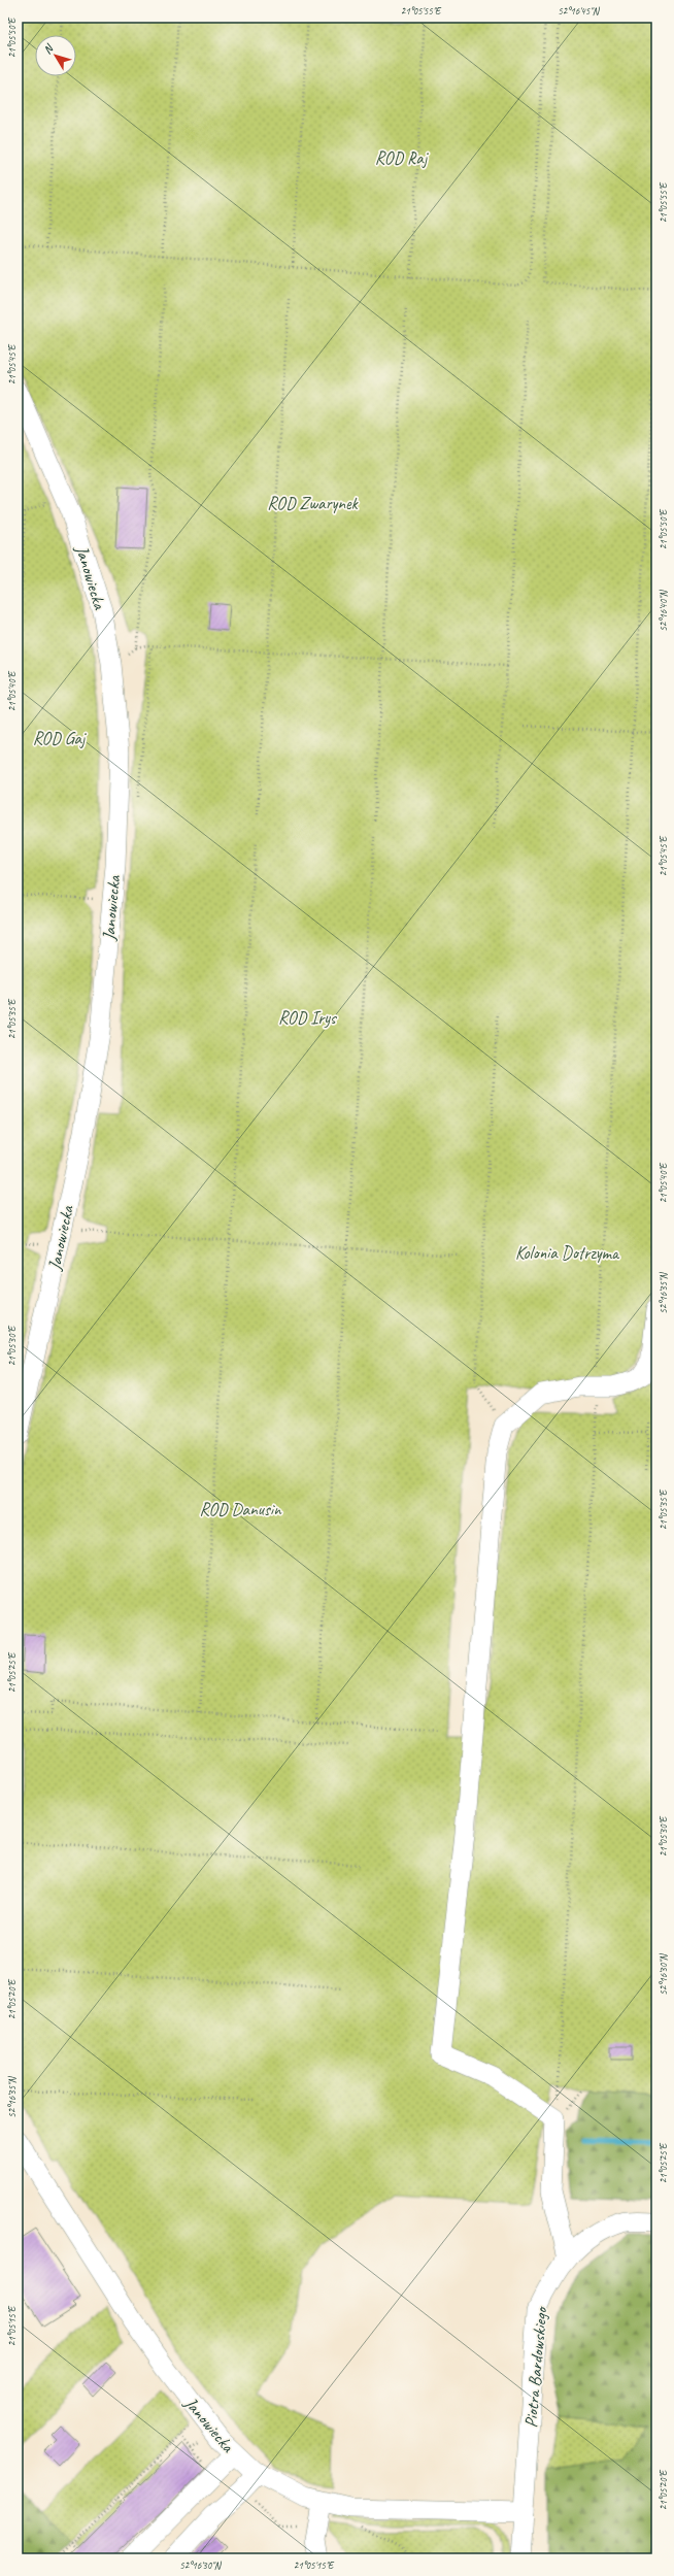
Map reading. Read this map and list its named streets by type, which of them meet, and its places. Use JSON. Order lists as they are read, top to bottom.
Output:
{
  "streets": {
    "street": ["Janowiecka", "Piotra Bardowskiego"]
  },
  "crossings": [
    ["Janowiecka", "Piotra Bardowskiego"]
  ],
  "parks": [
    "ROD Raj",
    "ROD Zwarynek",
    "ROD Gaj",
    "ROD Irys",
    "Kolonia Dotrzyma",
    "ROD Danusin"
  ],
  "north": "top left",
  "coordinates": [
    "21°05'55\"E",
    "52°16'45\"N",
    "21°05'50\"E",
    "21°05'45\"E",
    "52°16'40\"N",
    "21°05'40\"E",
    "21°05'35\"E",
    "52°16'35\"N",
    "21°05'30\"E",
    "21°05'25\"E",
    "52°16'30\"N",
    "21°05'20\"E",
    "21°05'15\"E"
  ]
}
